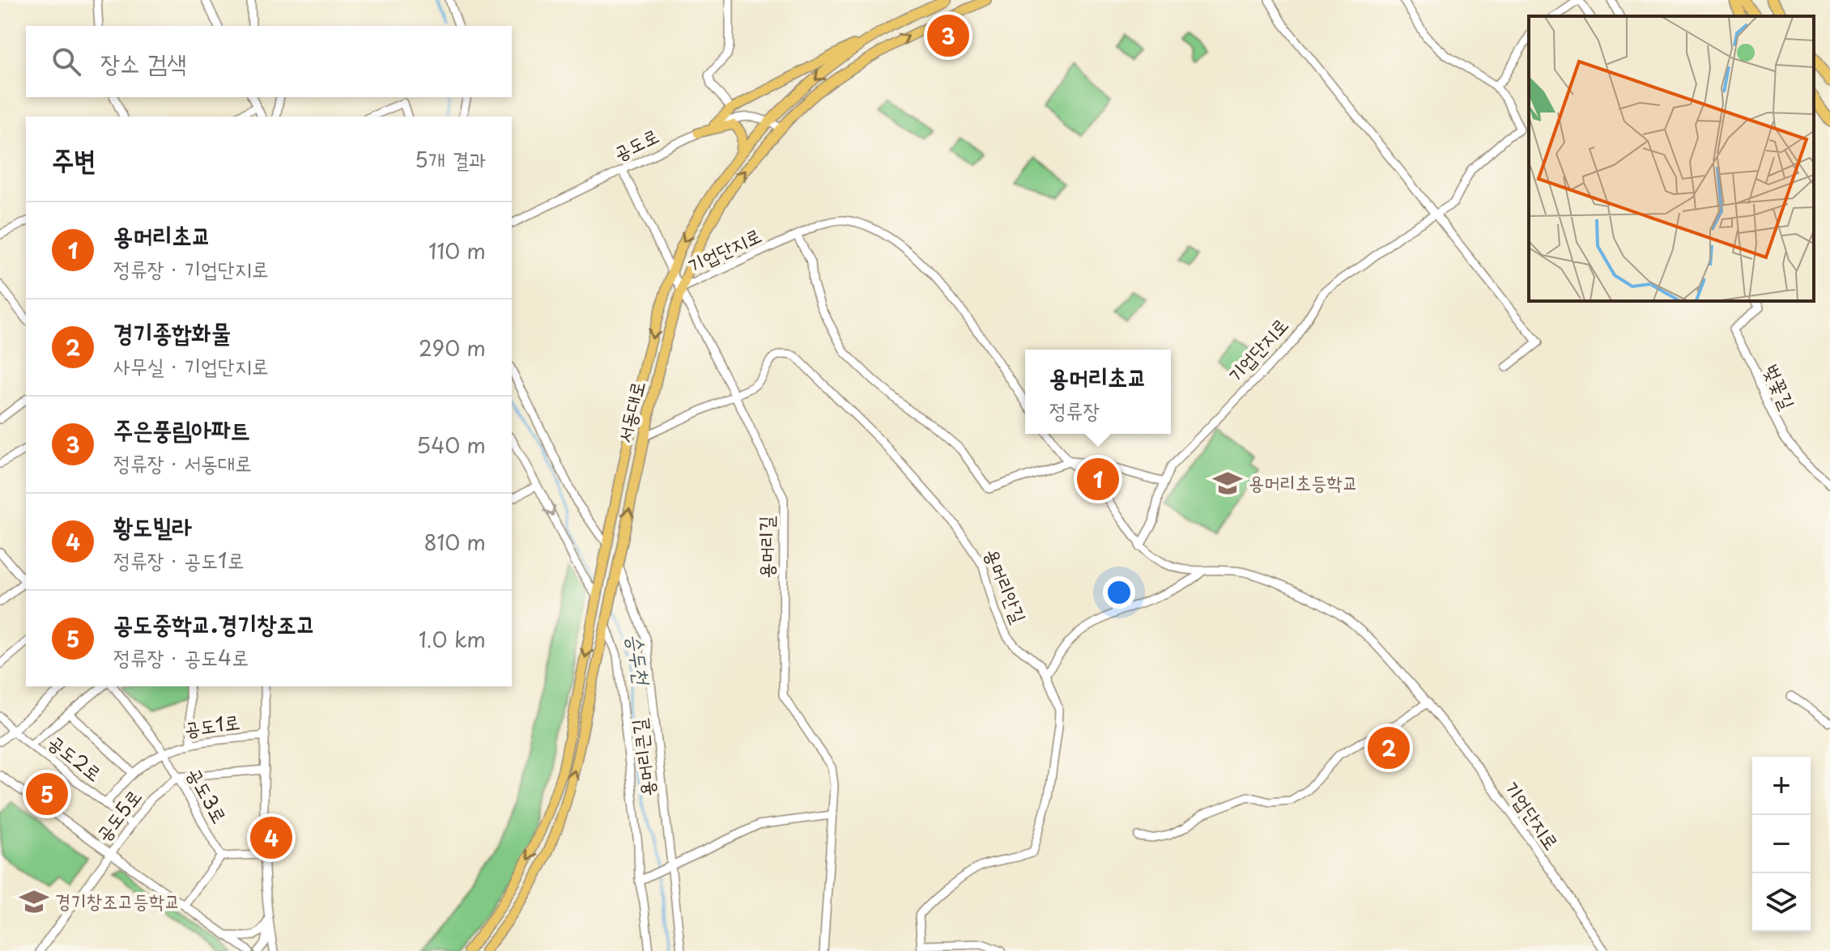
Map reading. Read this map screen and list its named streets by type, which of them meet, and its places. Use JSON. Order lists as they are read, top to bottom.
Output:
{
  "streets": {
    "main road": ["서동대로"],
    "street": [
      "공도로",
      "기업단지로",
      "벚꽃길",
      "용머리길",
      "용머리안길",
      "공도1로",
      "용머리큰길",
      "공도2로",
      "공도3로",
      "공도5로"
    ]
  },
  "crossings": [
    ["공도로", "기업단지로"],
    ["공도로", "서동대로"],
    ["기업단지로", "서동대로"],
    ["기업단지로", "용머리길"],
    ["서동대로", "용머리길"],
    ["서동대로", "용머리안길"],
    ["서동대로", "용머리큰길"],
    ["용머리길", "용머리안길"],
    ["공도1로", "공도3로"],
    ["공도2로", "공도5로"],
    ["공도3로", "공도5로"]
  ],
  "water": ["승두천"],
  "places": {
    "school or university": ["용머리초등학교", "경기창조고등학교"]
  },
  "page": {
    "pins": [
      "3",
      "1",
      "2",
      "5",
      "4"
    ],
    "search": "장소 검색",
    "heading": ["주변", "5개 결과"],
    "list": [
      {
        "mark": "1",
        "name": "용머리초교",
        "note": "정류장 · 기업단지로",
        "value": "110 m"
      },
      {
        "mark": "2",
        "name": "경기종합화물",
        "note": "사무실 · 기업단지로",
        "value": "290 m"
      },
      {
        "mark": "3",
        "name": "주은풍림아파트",
        "note": "정류장 · 서동대로",
        "value": "540 m"
      },
      {
        "mark": "4",
        "name": "황도빌라",
        "note": "정류장 · 공도1로",
        "value": "810 m"
      },
      {
        "mark": "5",
        "name": "공도중학교.경기창조고",
        "note": "정류장 · 공도4로",
        "value": "1.0 km"
      }
    ],
    "popup": ["용머리초교", "정류장"],
    "map_buttons": ["+", "−"]
  }
}
